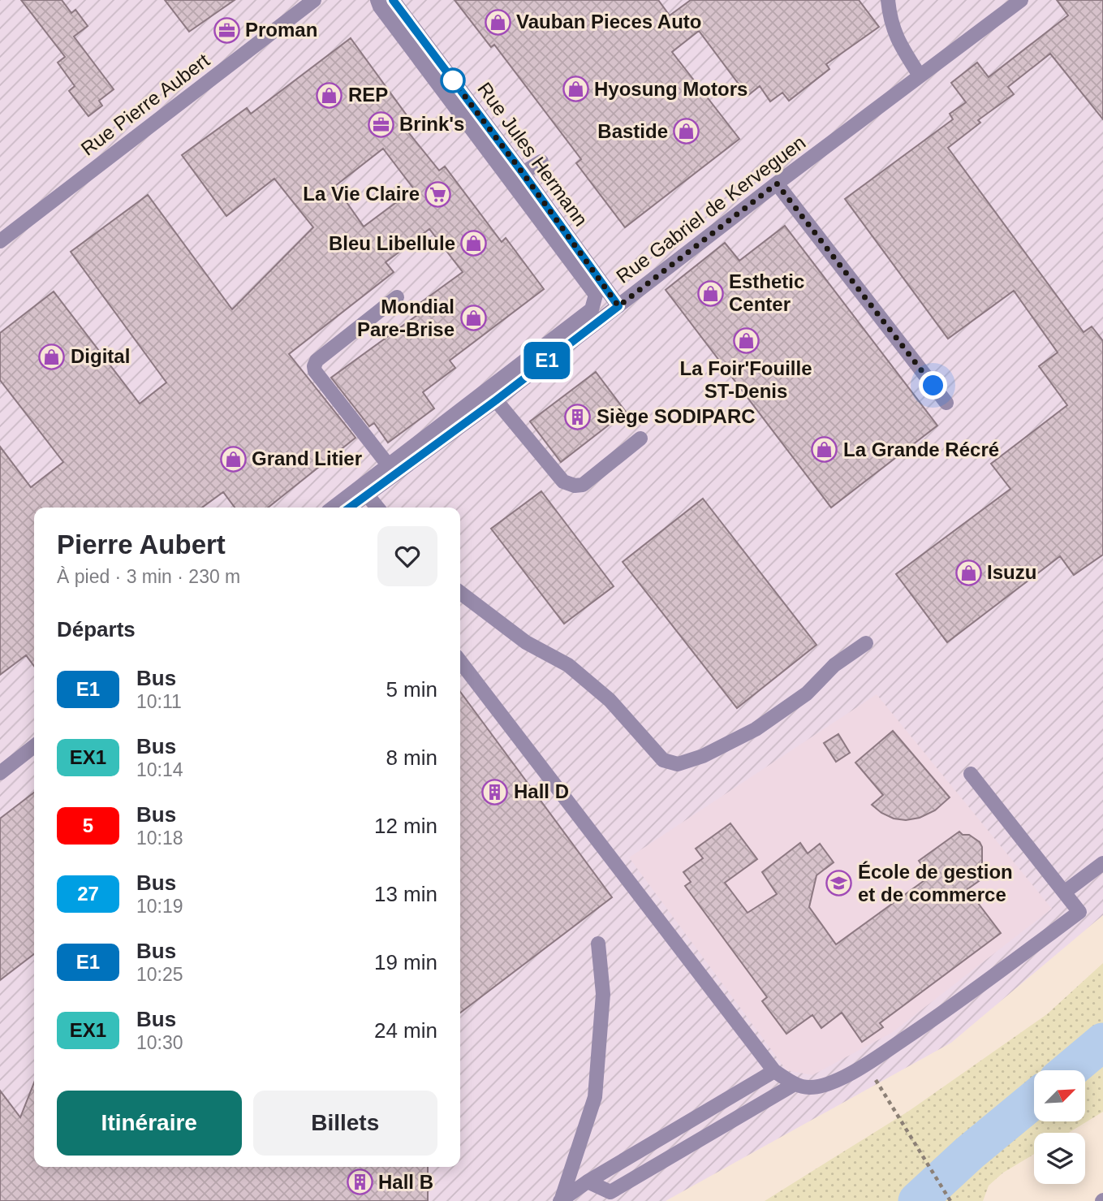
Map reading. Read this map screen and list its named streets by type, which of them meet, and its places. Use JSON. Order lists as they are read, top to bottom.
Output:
{
  "streets": {
    "street": ["Rue Pierre Aubert", "Rue Jules Hermann", "Rue Gabriel de Kerveguen"]
  },
  "crossings": [
    ["Rue Jules Hermann", "Rue Gabriel de Kerveguen"]
  ],
  "places": {
    "shop": [
      "Vauban Pieces Auto",
      "Hyosung Motors",
      "REP",
      "Bastide",
      "Bleu Libellule",
      "Esthetic Center",
      "Mondial Pare-Brise",
      "La Foir'Fouille ST-Denis",
      "Digital",
      "La Grande Récré",
      "Grand Litier",
      "Isuzu"
    ],
    "office": ["Proman", "Brink's"],
    "supermarket": ["La Vie Claire"],
    "building": ["Siège SODIPARC", "Hall D", "Hall B"],
    "school or university": ["École de gestion et de commerce"]
  },
  "lines": ["bus line E1"],
  "north": "top right",
  "page": {
    "on_map": "E1",
    "heading": [
      ["Pierre Aubert", "À pied · 3 min · 230 m"],
      "Départs"
    ],
    "list": [
      {
        "mark": "E1",
        "name": "Bus",
        "note": "10:11",
        "value": "5 min"
      },
      {
        "mark": "EX1",
        "name": "Bus",
        "note": "10:14",
        "value": "8 min"
      },
      {
        "mark": "5",
        "name": "Bus",
        "note": "10:18",
        "value": "12 min"
      },
      {
        "mark": "27",
        "name": "Bus",
        "note": "10:19",
        "value": "13 min"
      },
      {
        "mark": "E1",
        "name": "Bus",
        "note": "10:25",
        "value": "19 min"
      },
      {
        "mark": "EX1",
        "name": "Bus",
        "note": "10:30",
        "value": "24 min"
      }
    ],
    "buttons": ["Itinéraire", "Billets"]
  }
}
